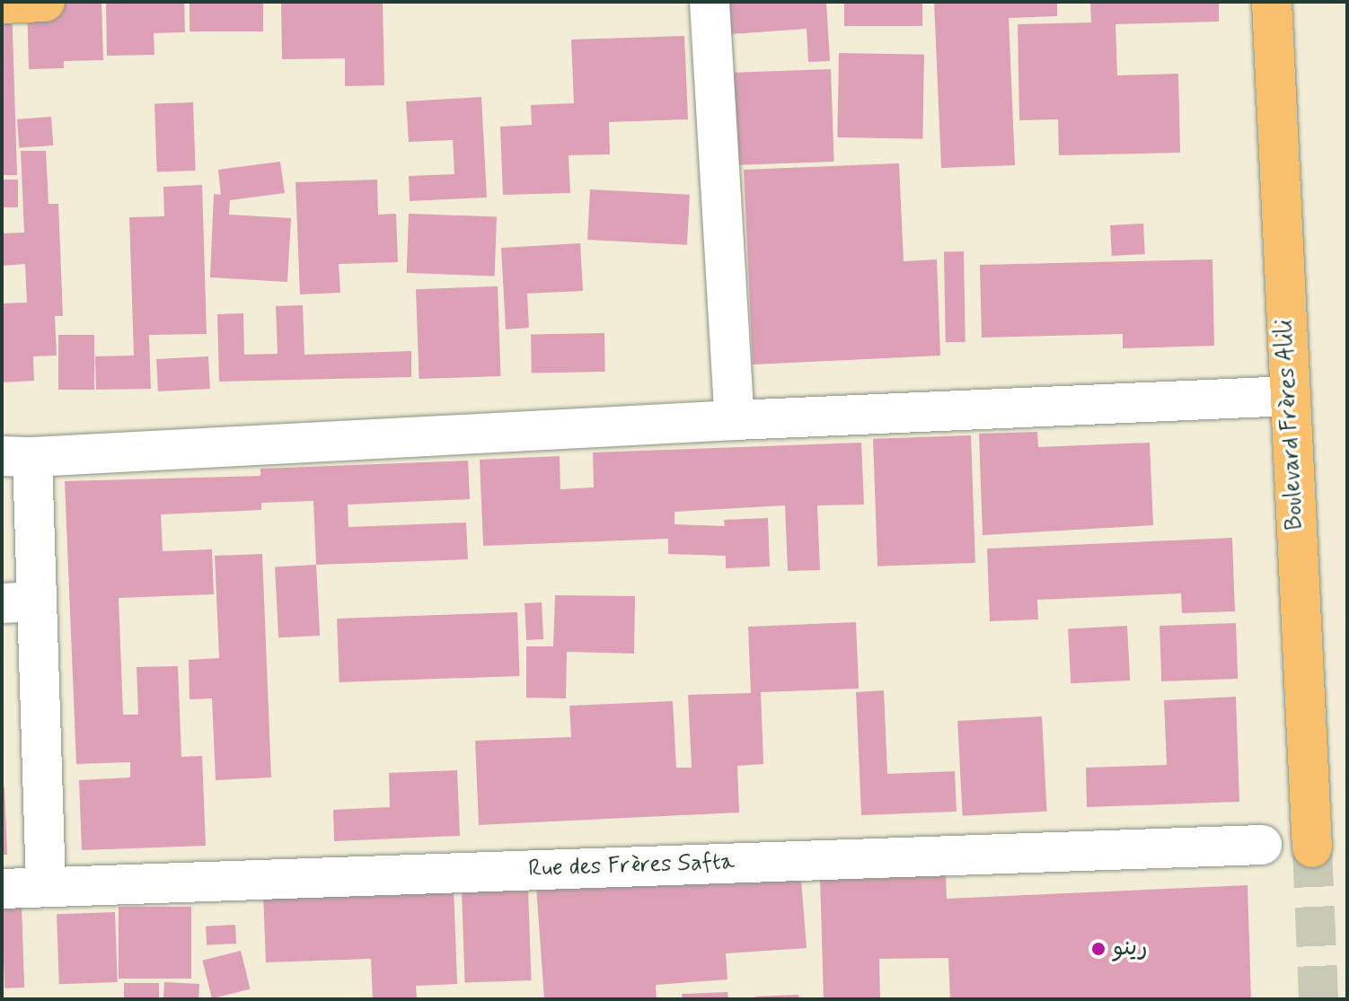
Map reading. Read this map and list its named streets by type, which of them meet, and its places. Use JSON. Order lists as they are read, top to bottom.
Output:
{
  "streets": {
    "main road": ["Boulevard Frères Alili"],
    "street": ["Rue des Frères Safta"]
  },
  "places": ["رينو"]
}
